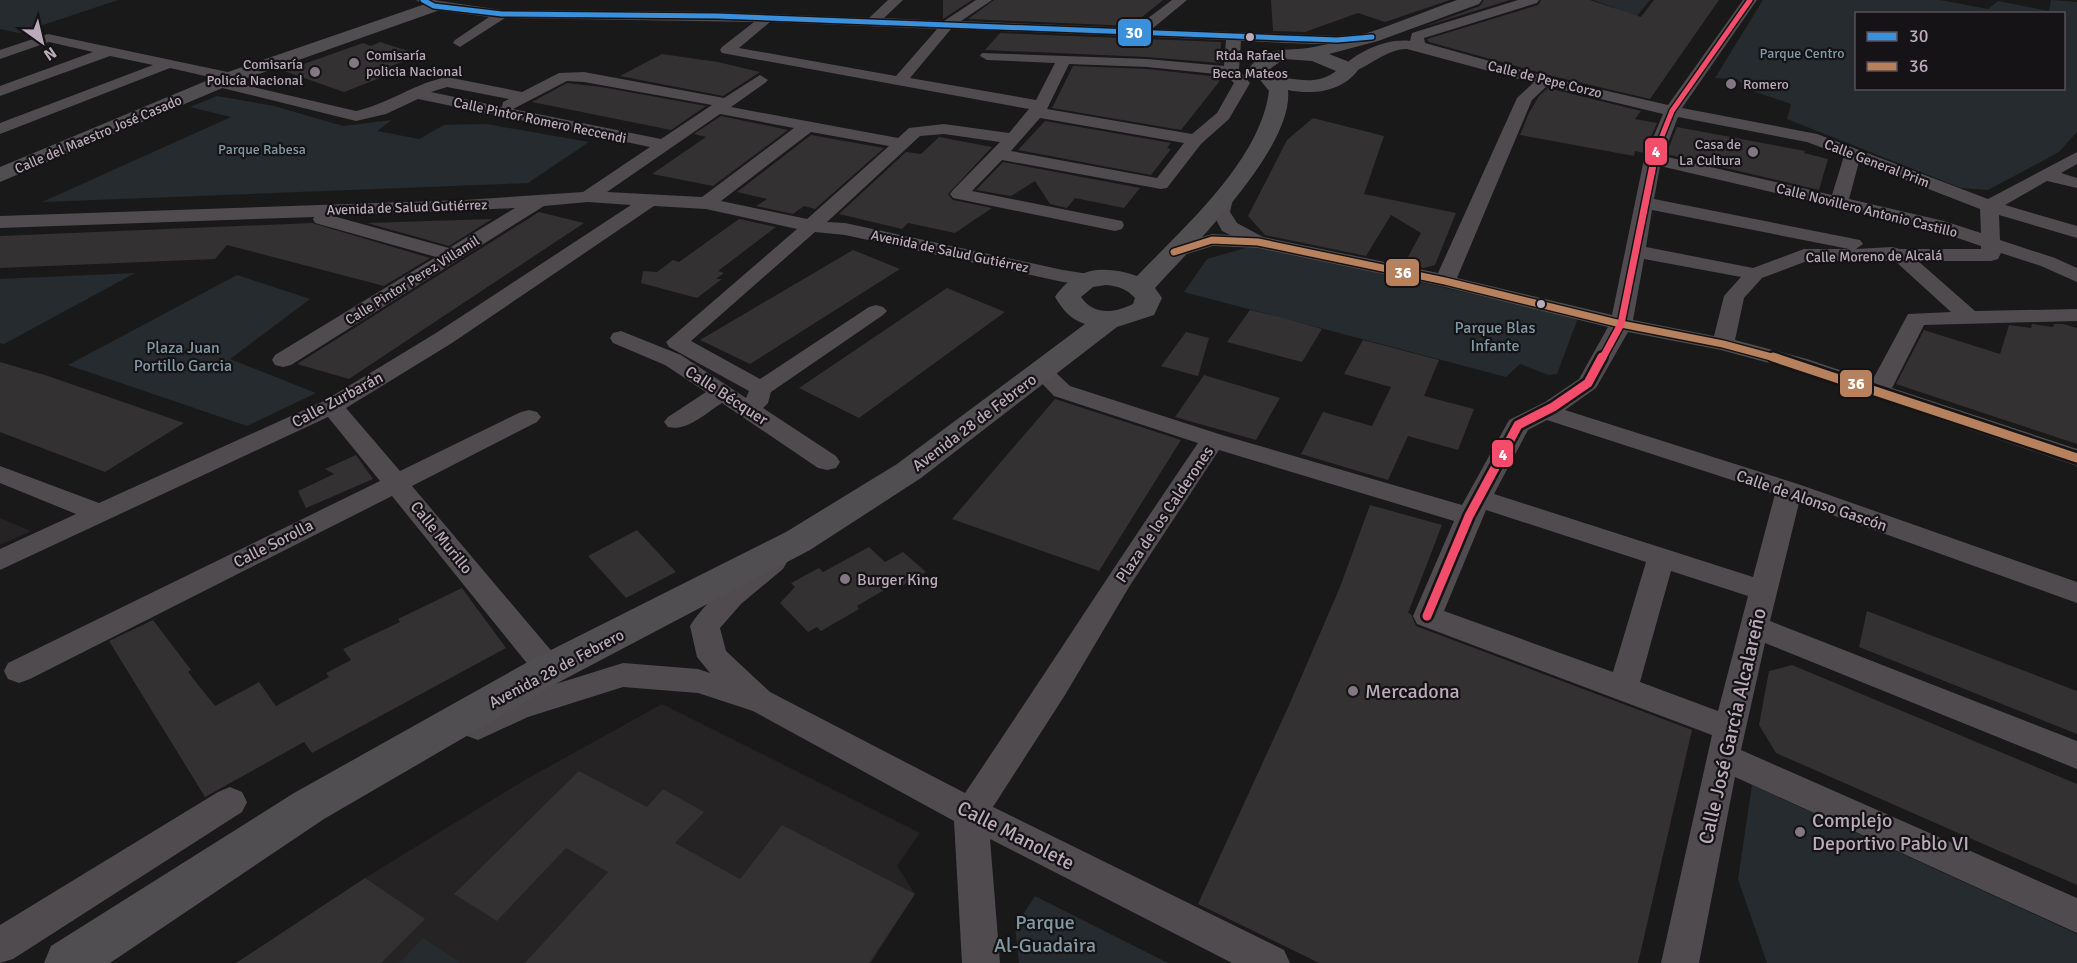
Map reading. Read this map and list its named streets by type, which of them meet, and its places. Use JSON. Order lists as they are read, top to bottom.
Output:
{
  "streets": {
    "main road": ["Calle del Maestro José Casado", "Avenida 28 de Febrero"],
    "street": [
      "Calle de Pepe Corzo",
      "Calle Pintor Romero Reccendi",
      "Calle General Prim",
      "Avenida de Salud Gutiérrez",
      "Calle Novillero Antonio Castillo",
      "Calle Moreno de Alcalá",
      "Calle Pintor Perez Villamil",
      "Calle Bécquer",
      "Calle Zurbarán",
      "Calle de Alonso Gascón",
      "Plaza de los Calderones",
      "Calle Murillo",
      "Calle Sorolla",
      "Calle José García Alcalareño",
      "Calle Manolete"
    ]
  },
  "crossings": [
    ["Calle de Pepe Corzo", "Calle General Prim"],
    ["Avenida de Salud Gutiérrez", "Calle Pintor Perez Villamil"],
    ["Avenida de Salud Gutiérrez", "Calle Zurbarán"],
    ["Avenida de Salud Gutiérrez", "Avenida 28 de Febrero"],
    ["Calle Novillero Antonio Castillo", "Calle Moreno de Alcalá"],
    ["Calle Zurbarán", "Calle Murillo"],
    ["Avenida 28 de Febrero", "Calle Murillo"],
    ["Calle de Alonso Gascón", "Calle José García Alcalareño"],
    ["Plaza de los Calderones", "Calle José García Alcalareño"],
    ["Plaza de los Calderones", "Calle Manolete"],
    ["Calle Murillo", "Calle Sorolla"]
  ],
  "parks": [
    "Parque Centro",
    "Parque Rabesa",
    "Parque Blas Infante",
    "Plaza Juan Portillo Garcia",
    "Parque Al-Guadaira"
  ],
  "places": [
    "Rtda Rafael Beca Mateos",
    "Comisaría policia Nacional",
    "Comisaría Policía Nacional",
    "Romero",
    "Casa de La Cultura",
    "Burger King",
    "Mercadona",
    "Complejo Deportivo Pablo VI"
  ],
  "lines": ["transit line 30", "transit line 4", "transit line 36"],
  "legend": ["30", "36"],
  "north": "bottom right"
}
